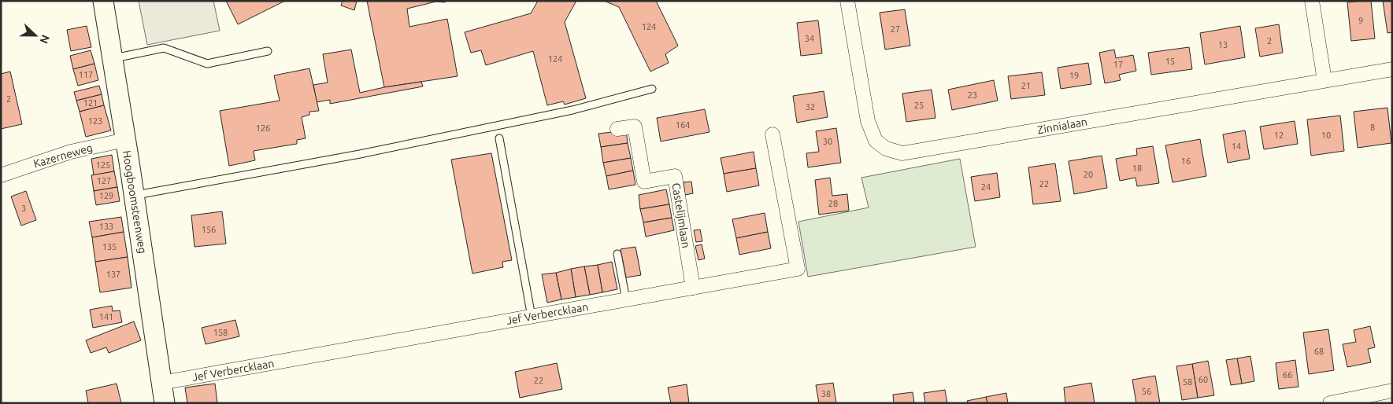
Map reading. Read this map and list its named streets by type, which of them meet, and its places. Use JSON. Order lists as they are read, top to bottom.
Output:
{
  "streets": {
    "street": [
      "Zinnialaan",
      "Kazerneweg",
      "Hoogboomsteenweg",
      "Castelijmlaan",
      "Jef Verbercklaan"
    ]
  },
  "crossings": [
    ["Kazerneweg", "Hoogboomsteenweg"],
    ["Hoogboomsteenweg", "Jef Verbercklaan"],
    ["Castelijmlaan", "Jef Verbercklaan"]
  ],
  "house_numbers": [
    "9",
    "124",
    "27",
    "34",
    "2",
    "13",
    "124",
    "15",
    "17",
    "117",
    "19",
    "21",
    "23",
    "2",
    "121",
    "25",
    "32",
    "123",
    "164",
    "8",
    "126",
    "12",
    "10",
    "30",
    "14",
    "16",
    "125",
    "18",
    "20",
    "127",
    "22",
    "24",
    "129",
    "28",
    "3",
    "133",
    "156",
    "135",
    "137",
    "141",
    "158",
    "68",
    "66",
    "60",
    "22",
    "58",
    "56",
    "38"
  ],
  "north": "right"
}
